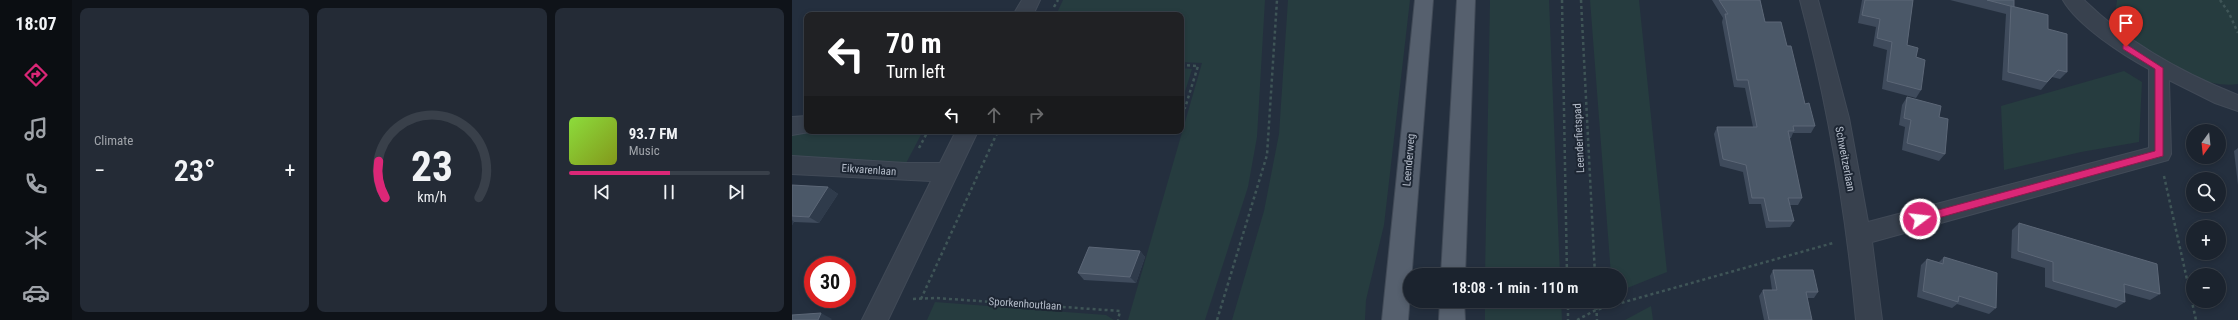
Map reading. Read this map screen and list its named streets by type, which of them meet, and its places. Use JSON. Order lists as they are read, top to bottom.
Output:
{
  "streets": {
    "main road": ["Leenderweg"],
    "street": ["Schweitzerlaan", "Eikvarenlaan"],
    "path": ["Leenderfietspad", "Sporkenhoutlaan"]
  },
  "north": "bottom",
  "page": {
    "tabs": "18:07",
    "tile": "Climate",
    "turn": ["70 m", "Turn left"],
    "song": ["93.7 FM", "Music"],
    "map_buttons": ["+", "−"],
    "heat": ["−", "23°", "+"],
    "limit": "30",
    "trip": "18:08 · 1 min · 110 m",
    "gauge": ["23", "km/h"]
  }
}
